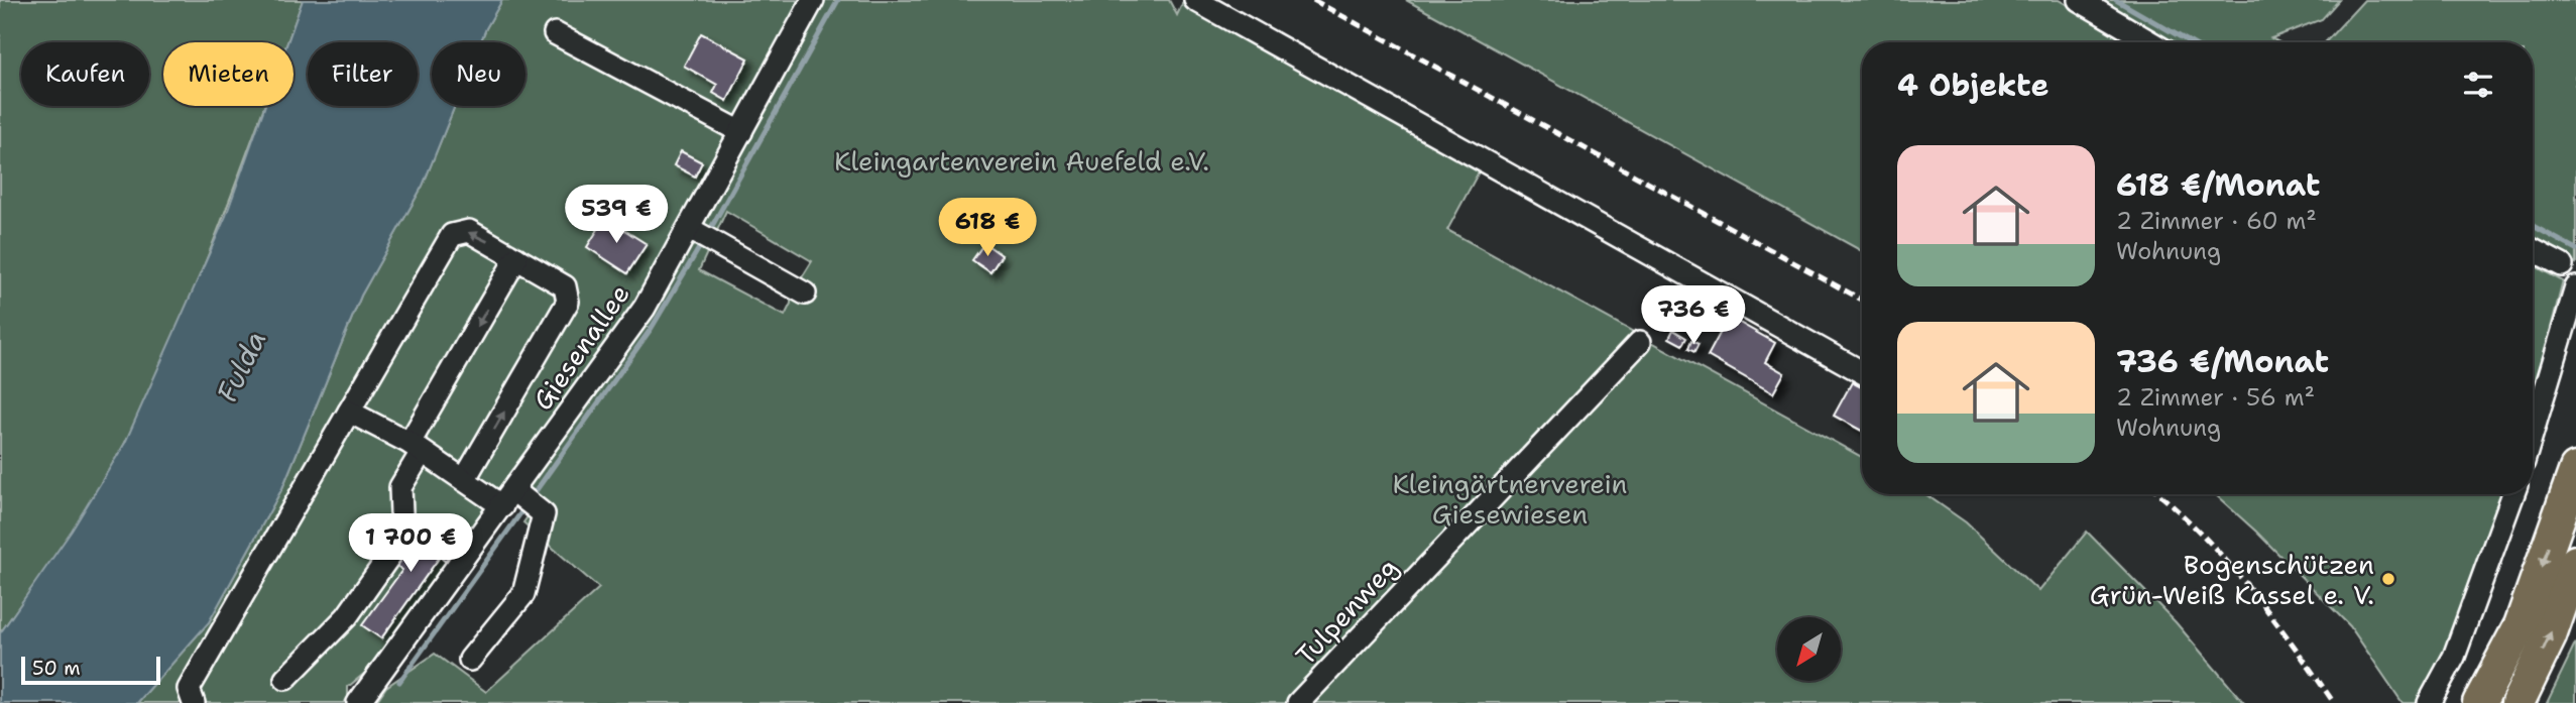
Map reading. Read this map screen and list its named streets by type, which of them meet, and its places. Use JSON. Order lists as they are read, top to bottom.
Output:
{
  "streets": {
    "street": ["Giesenallee", "Tulpenweg"]
  },
  "water": ["Fulda"],
  "parks": ["Kleingartenverein Auefeld e.V.", "Kleingärtnerverein Giesewiesen"],
  "places": ["Bogenschützen Grün-Weiß Kassel e. V."],
  "scale_bar": "50 m",
  "north": "bottom left",
  "page": {
    "chip": [
      "Kaufen",
      "Mieten",
      "Filter",
      "Neu"
    ],
    "heading": "4 Objekte",
    "list": [
      {
        "name": "618 €/Monat",
        "note": "2 Zimmer · 60 m² · Wohnung"
      },
      {
        "name": "736 €/Monat",
        "note": "2 Zimmer · 56 m² · Wohnung"
      }
    ],
    "price": [
      "539 €",
      "618 €",
      "736 €",
      "1 700 €"
    ],
    "scale": "50 m"
  }
}
